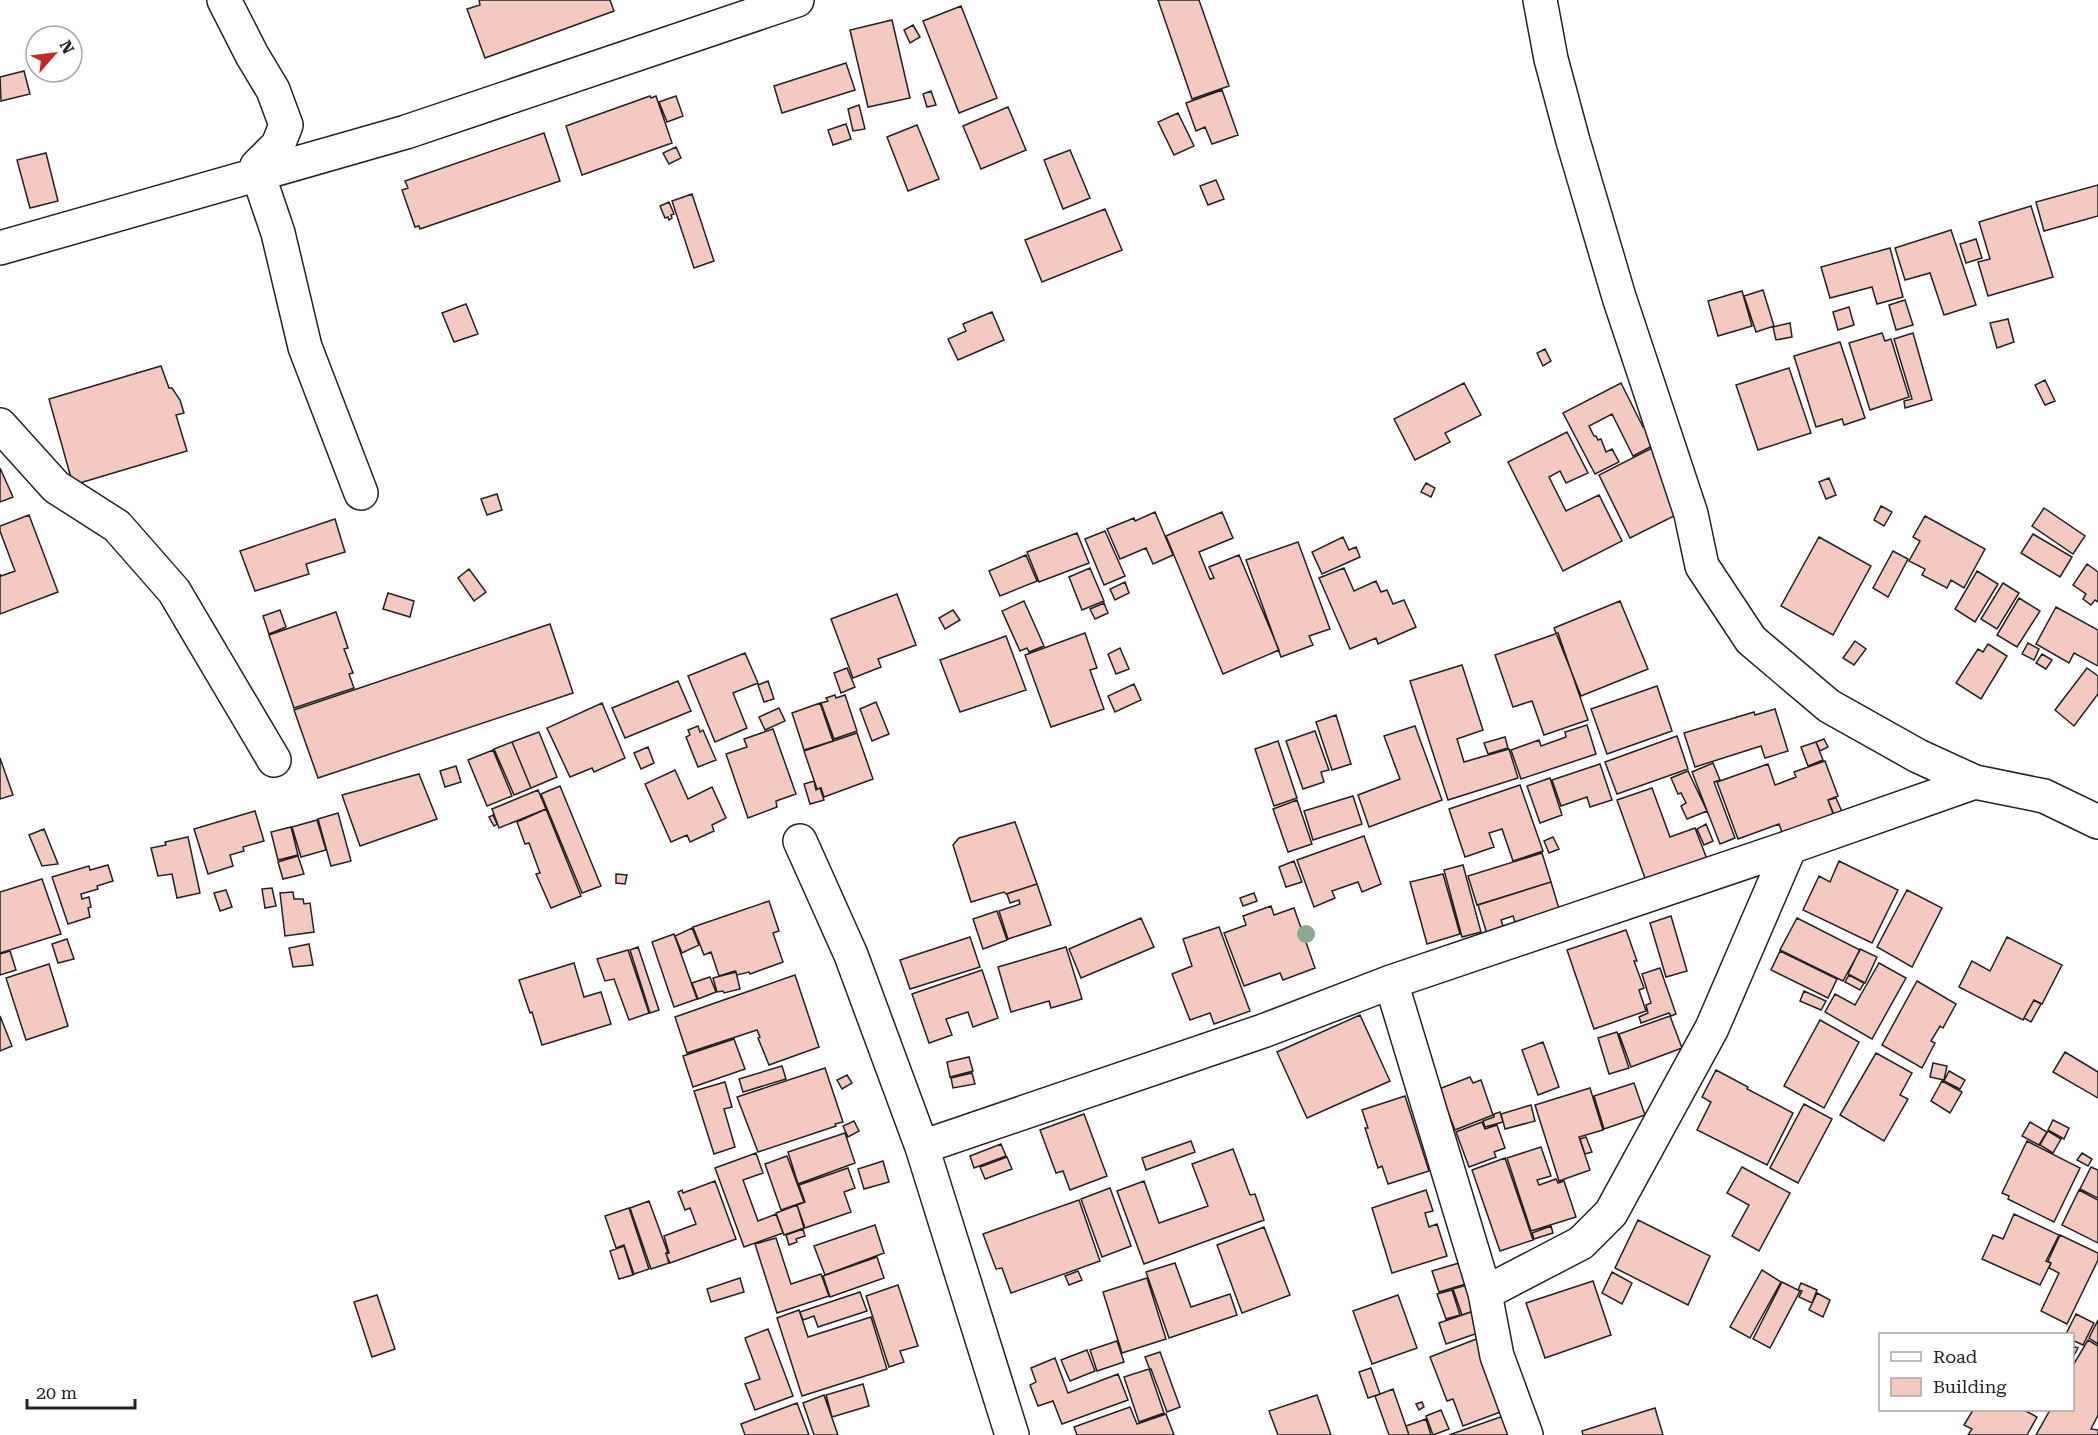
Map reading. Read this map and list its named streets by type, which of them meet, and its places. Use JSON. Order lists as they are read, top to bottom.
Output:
{
  "legend": ["Road", "Building"],
  "scale_bar": "20 m",
  "north": "top right"
}
